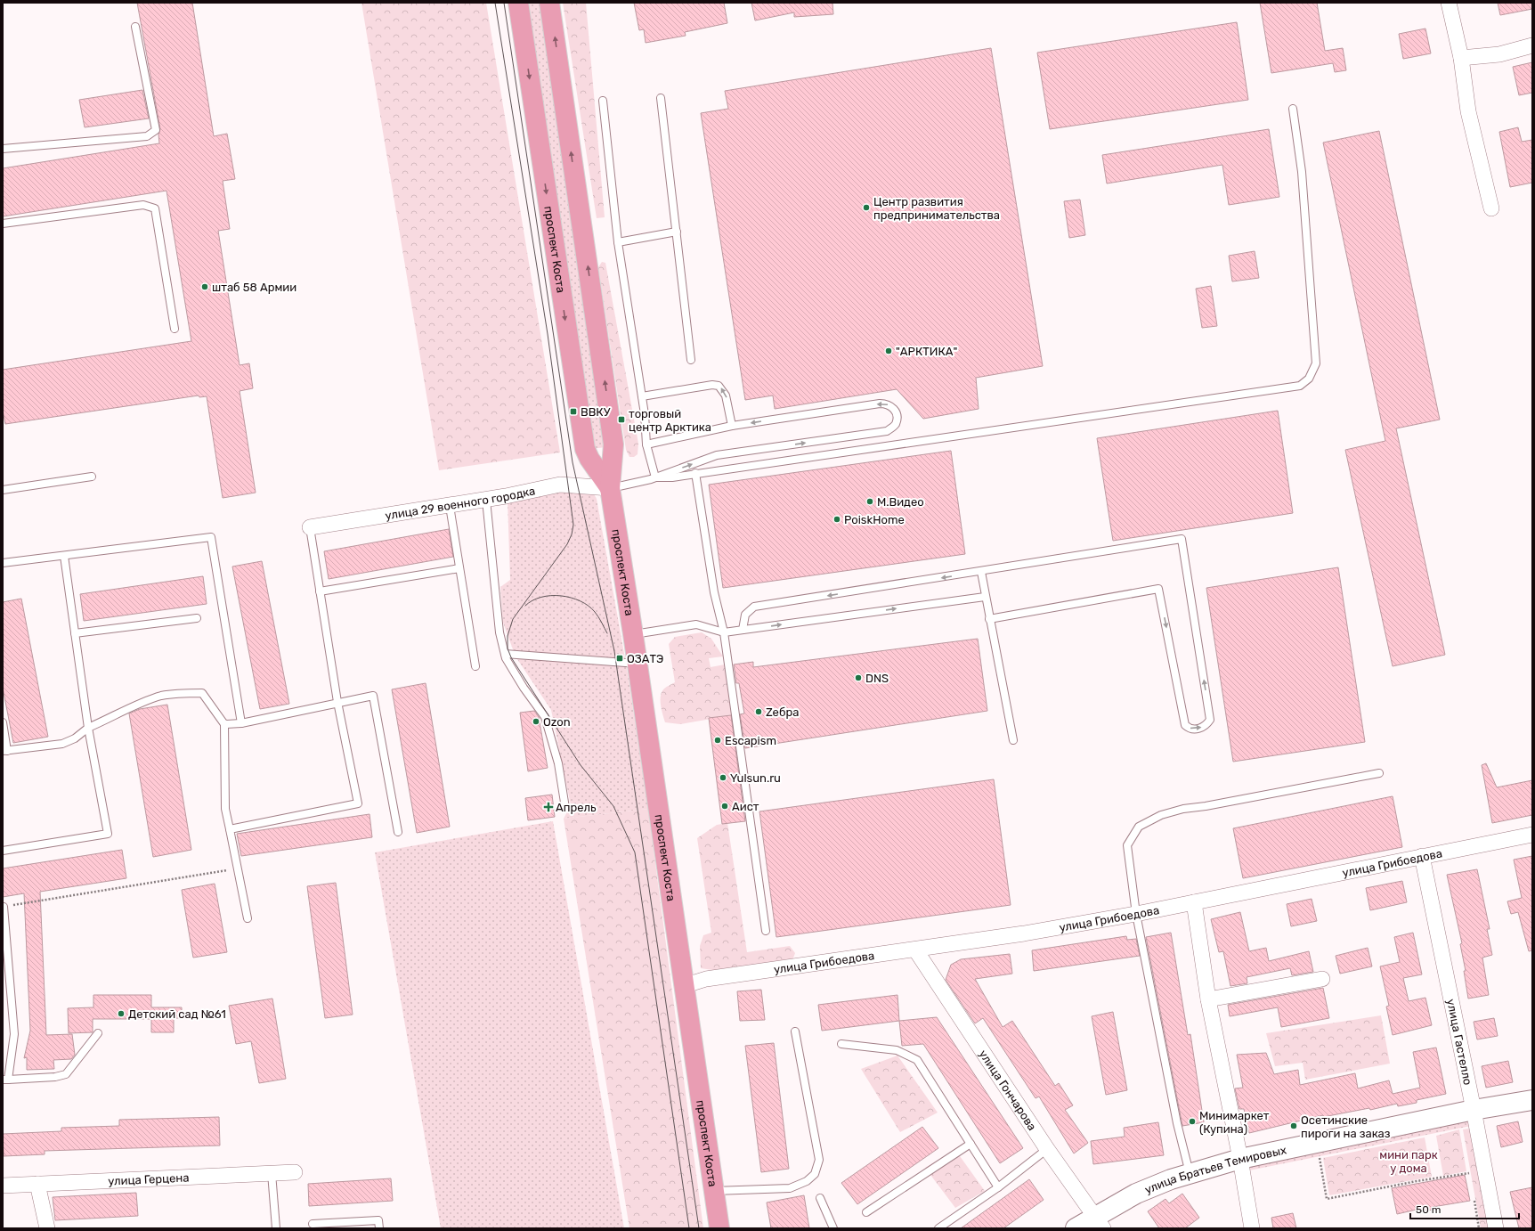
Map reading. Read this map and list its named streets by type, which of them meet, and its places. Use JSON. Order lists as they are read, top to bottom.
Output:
{
  "streets": {
    "main road": ["проспект Коста"],
    "street": [
      "улица 29 военного городка",
      "улица Грибоедова",
      "улица Гастелло",
      "улица Гончарова",
      "улица Братьев Темировых",
      "улица Герцена"
    ]
  },
  "crossings": [
    ["проспект Коста", "улица 29 военного городка"],
    ["проспект Коста", "улица Грибоедова"],
    ["улица Грибоедова", "улица Гастелло"],
    ["улица Грибоедова", "улица Гончарова"],
    ["улица Гастелло", "улица Братьев Темировых"],
    ["улица Гончарова", "улица Братьев Темировых"]
  ],
  "parks": ["мини парк у дома"],
  "places": {
    "other": [
      "Центр развития предпринимательства",
      "штаб 58 Армии",
      "\"АРКТИКА\"",
      "M.Видео",
      "PoiskHome",
      "DNS",
      "Zeбра",
      "Ozon",
      "Escapism",
      "Yulsun.ru",
      "Аист",
      "Детский сад №61",
      "Минимаркет (Купина)",
      "Осетинские пироги на заказ"
    ],
    "transit": ["ВВКУ", "торговый центр Арктика", "ОЗАТЭ"],
    "health": ["Апрель"]
  },
  "scale_bar": "50 m"
}
